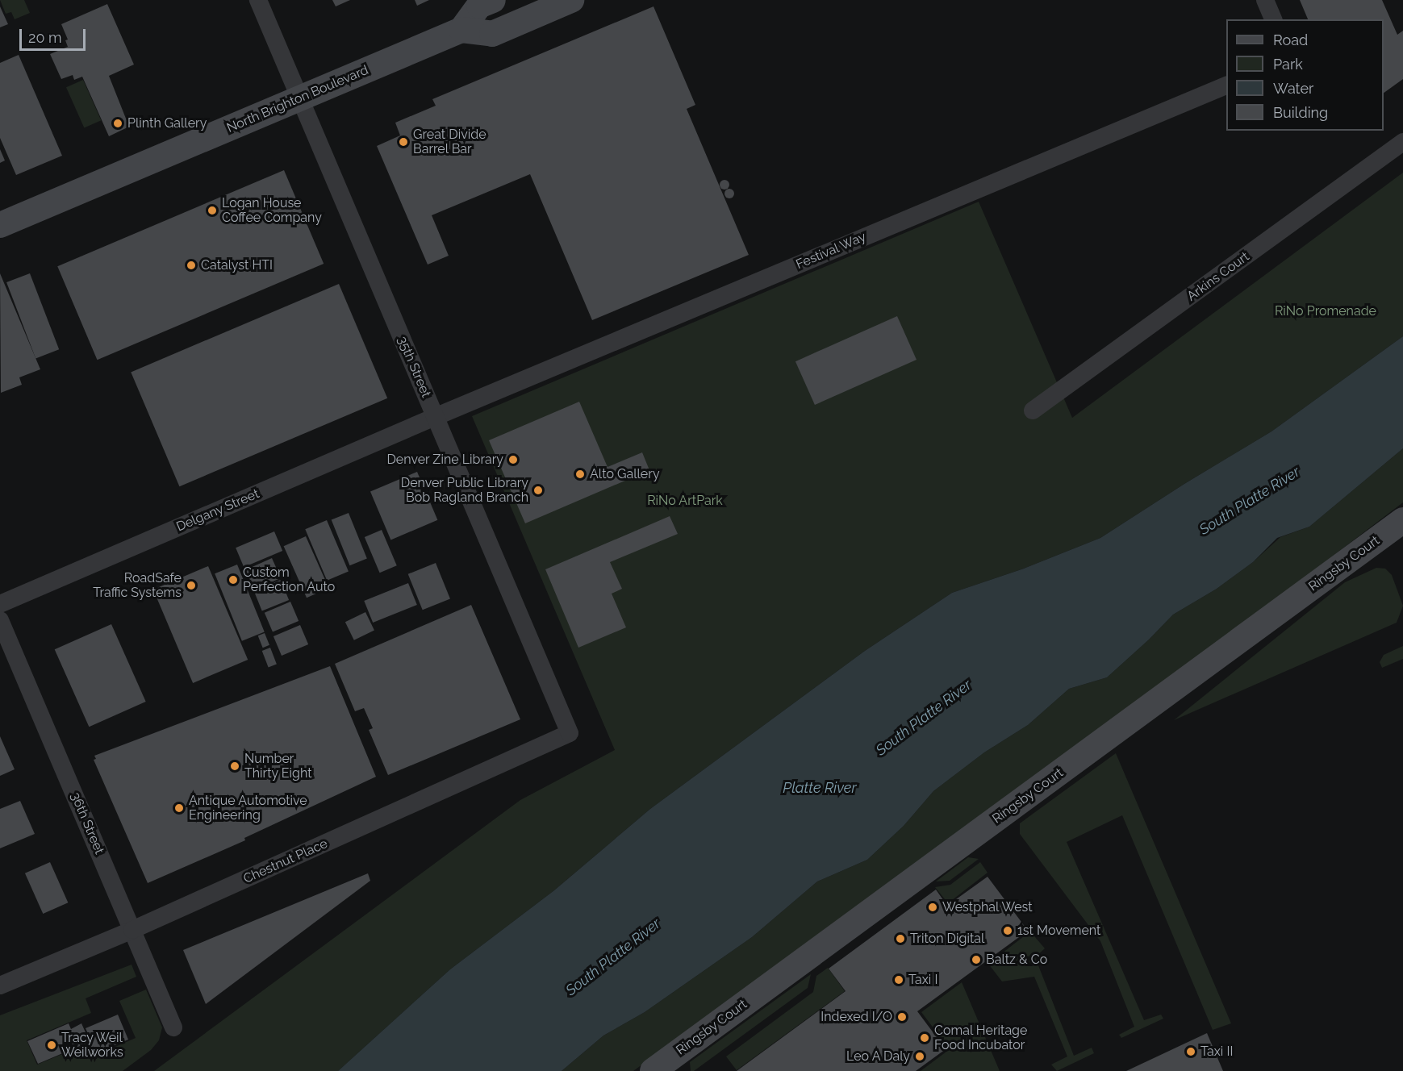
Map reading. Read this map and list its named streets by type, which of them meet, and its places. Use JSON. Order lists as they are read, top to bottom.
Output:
{
  "streets": {
    "street": [
      "North Brighton Boulevard",
      "Festival Way",
      "Arkins Court",
      "35th Street",
      "Delgany Street",
      "Ringsby Court",
      "36th Street",
      "Chestnut Place"
    ]
  },
  "crossings": [
    ["North Brighton Boulevard", "35th Street"],
    ["Festival Way", "35th Street"],
    ["Festival Way", "Delgany Street"],
    ["35th Street", "Delgany Street"],
    ["35th Street", "Chestnut Place"],
    ["36th Street", "Chestnut Place"]
  ],
  "water": ["South Platte River", "Platte River"],
  "parks": ["RiNo Promenade", "RiNo ArtPark"],
  "places": [
    "Plinth Gallery",
    "Great Divide Barrel Bar",
    "Logan House Coffee Company",
    "Catalyst HTI",
    "Denver Zine Library",
    "Alto Gallery",
    "Denver Public Library Bob Ragland Branch",
    "Custom Perfection Auto",
    "RoadSafe Traffic Systems",
    "Number Thirty Eight",
    "Antique Automotive Engineering",
    "Westphal West",
    "1st Movement",
    "Triton Digital",
    "Baltz & Co",
    "Taxi I",
    "Indexed I/O",
    "Comal Heritage Food Incubator",
    "Tracy Weil Weilworks",
    "Taxi II",
    "Leo A Daly"
  ],
  "legend": [
    "Road",
    "Park",
    "Water",
    "Building"
  ],
  "scale_bar": "20 m"
}
